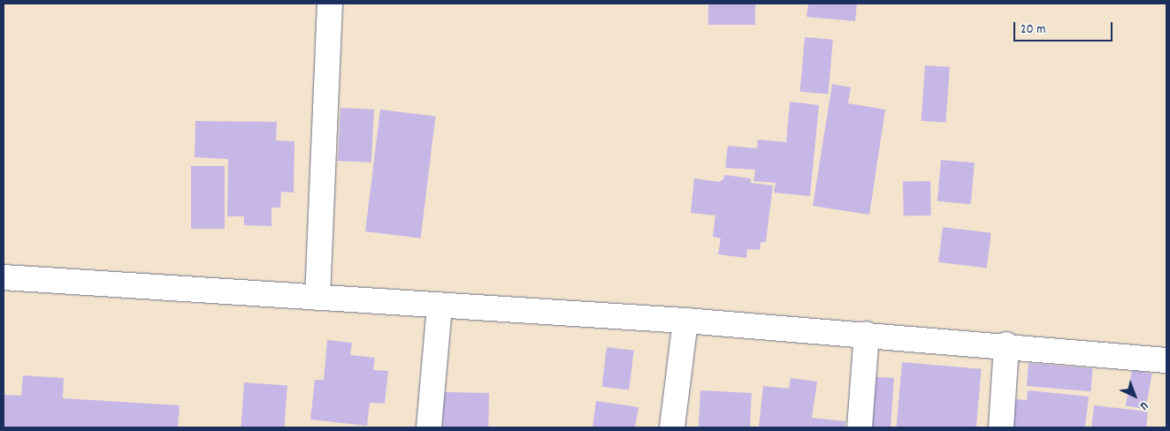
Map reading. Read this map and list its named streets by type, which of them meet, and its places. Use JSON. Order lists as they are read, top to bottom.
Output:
{
  "scale_bar": "20 m",
  "north": "bottom right"
}
